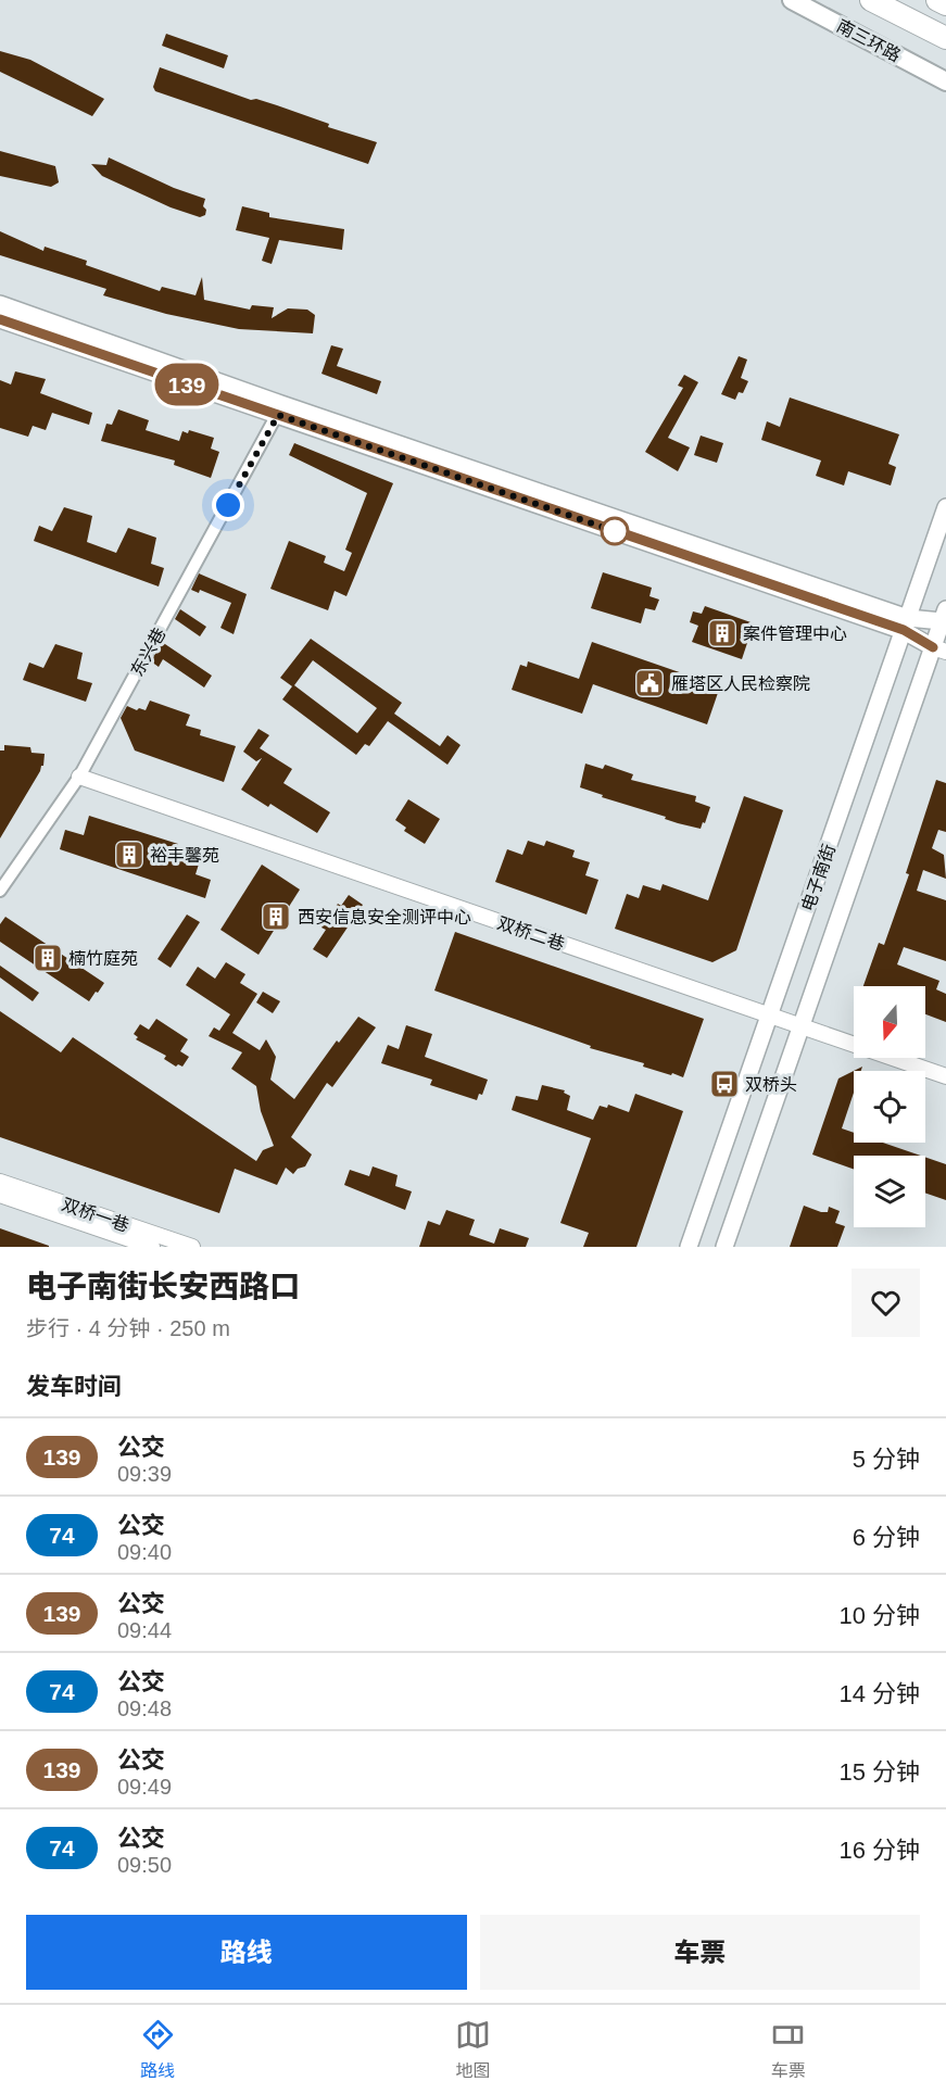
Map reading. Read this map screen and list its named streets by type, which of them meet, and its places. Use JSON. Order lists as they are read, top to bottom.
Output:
{
  "streets": {
    "highway": ["南三环路"],
    "main road": ["电子南街"],
    "street": ["东兴巷", "双桥二巷", "双桥一巷"]
  },
  "crossings": [
    ["东兴巷", "双桥二巷"],
    ["电子南街", "双桥二巷"]
  ],
  "places": {
    "building": [
      "案件管理中心",
      "裕丰馨苑",
      "西安信息安全测评中心",
      "楠竹庭苑"
    ],
    "public building": ["雁塔区人民检察院"],
    "bus stop": ["双桥头"]
  },
  "lines": ["bus line 139"],
  "north": "bottom",
  "page": {
    "on_map": "139",
    "heading": [
      ["电子南街长安西路口", "步行 · 4 分钟 · 250 m"],
      "发车时间"
    ],
    "list": [
      {
        "mark": "139",
        "name": "公交",
        "note": "09:39",
        "value": "5 分钟"
      },
      {
        "mark": "74",
        "name": "公交",
        "note": "09:40",
        "value": "6 分钟"
      },
      {
        "mark": "139",
        "name": "公交",
        "note": "09:44",
        "value": "10 分钟"
      },
      {
        "mark": "74",
        "name": "公交",
        "note": "09:48",
        "value": "14 分钟"
      },
      {
        "mark": "139",
        "name": "公交",
        "note": "09:49",
        "value": "15 分钟"
      },
      {
        "mark": "74",
        "name": "公交",
        "note": "09:50",
        "value": "16 分钟"
      }
    ],
    "buttons": ["路线", "车票"],
    "tabs": ["路线", "地图", "车票"]
  }
}
